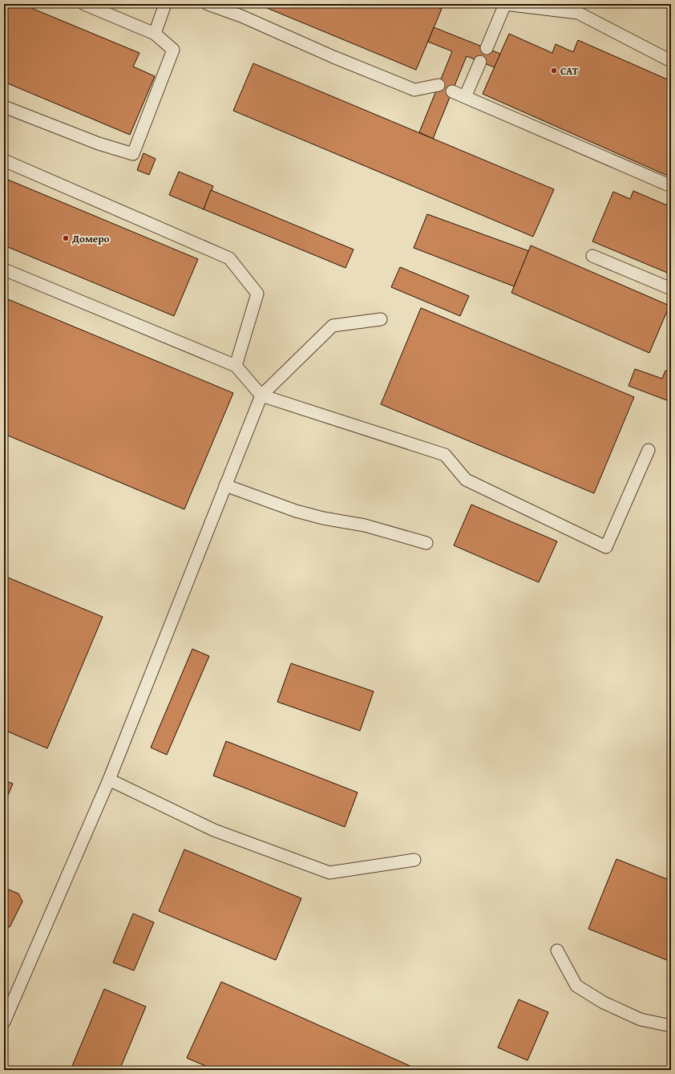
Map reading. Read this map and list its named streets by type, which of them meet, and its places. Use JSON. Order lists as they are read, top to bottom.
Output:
{
  "places": ["CAT", "Домеро"]
}
